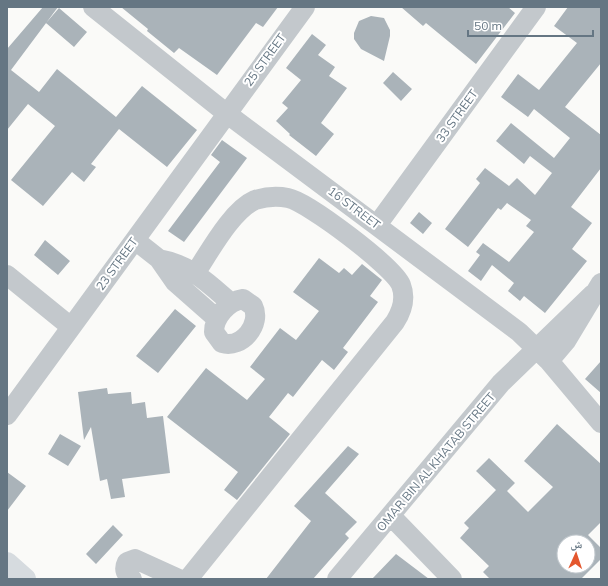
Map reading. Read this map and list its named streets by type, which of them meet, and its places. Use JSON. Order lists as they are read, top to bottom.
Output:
{
  "streets": {
    "street": [
      "25 STREET",
      "33 STREET",
      "16 STREET",
      "23 STREET",
      "OMAR BIN AL KHATAB STREET"
    ]
  },
  "crossings": [
    ["25 STREET", "16 STREET"],
    ["25 STREET", "23 STREET"],
    ["33 STREET", "16 STREET"],
    ["16 STREET", "23 STREET"],
    ["16 STREET", "OMAR BIN AL KHATAB STREET"]
  ],
  "scale_bar": "50 m",
  "north": "top"
}
